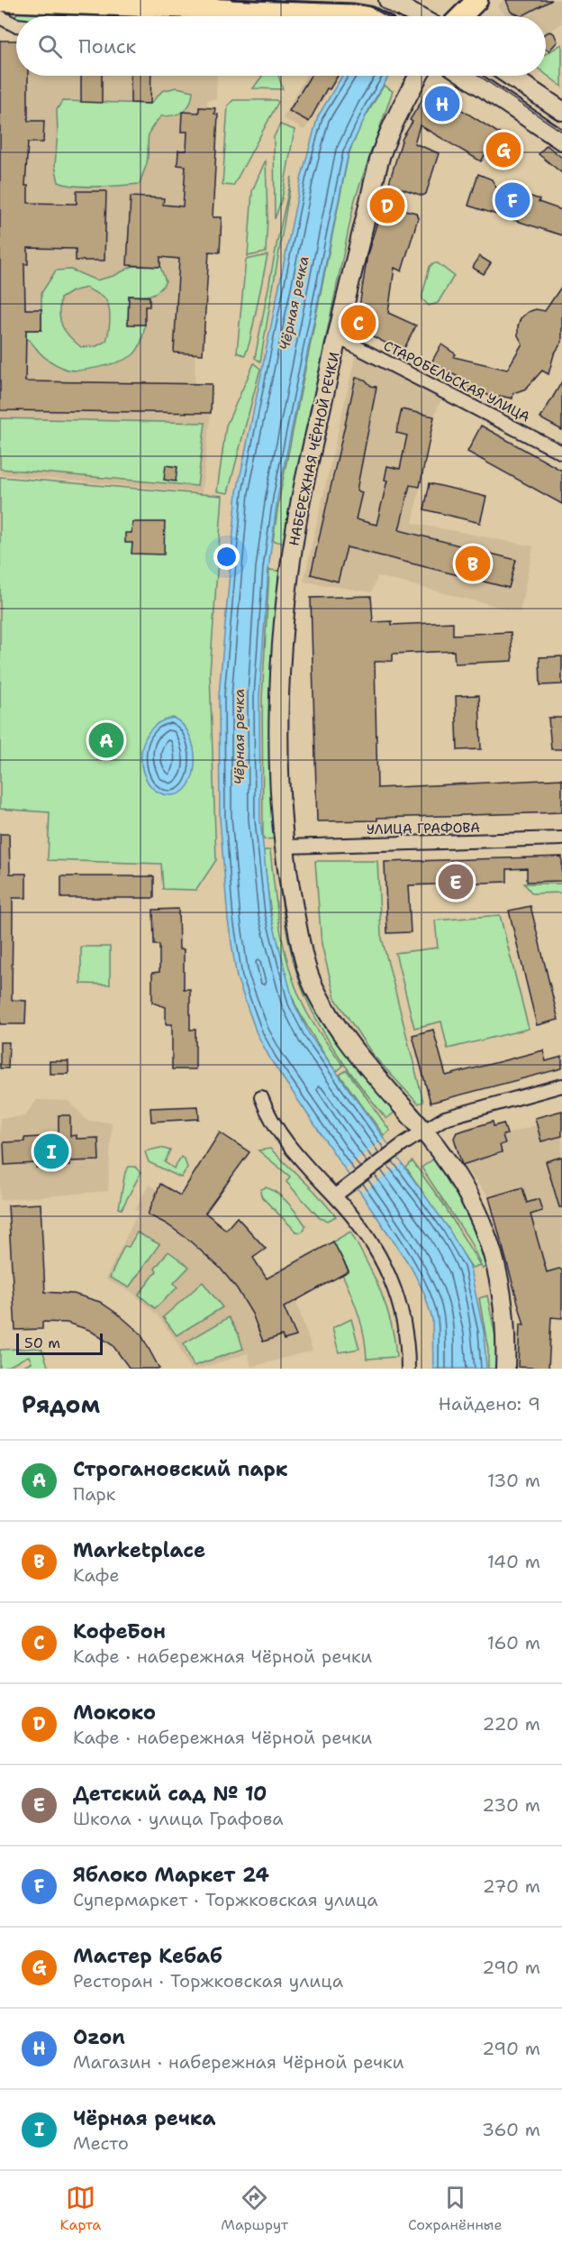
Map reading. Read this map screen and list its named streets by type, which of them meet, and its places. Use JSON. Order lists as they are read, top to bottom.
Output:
{
  "streets": {
    "street": ["СТАРОБЕЛЬСКАЯ УЛИЦА", "НАБЕРЕЖНАЯ ЧЁРНОЙ РЕЧКИ", "УЛИЦА ГРАФОВА"]
  },
  "crossings": [
    ["СТАРОБЕЛЬСКАЯ УЛИЦА", "НАБЕРЕЖНАЯ ЧЁРНОЙ РЕЧКИ"],
    ["НАБЕРЕЖНАЯ ЧЁРНОЙ РЕЧКИ", "УЛИЦА ГРАФОВА"]
  ],
  "water": ["Чёрная речка"],
  "scale_bar": "50 m",
  "page": {
    "search": "Поиск",
    "pins": [
      "H",
      "G",
      "F",
      "D",
      "C",
      "B",
      "A",
      "E",
      "I"
    ],
    "scale": "50 m",
    "heading": ["Рядом", "Найдено: 9"],
    "list": [
      {
        "mark": "A",
        "name": "Строгановский парк",
        "note": "Парк",
        "value": "130 m"
      },
      {
        "mark": "B",
        "name": "Marketplace",
        "note": "Кафе",
        "value": "140 m"
      },
      {
        "mark": "C",
        "name": "КофеБон",
        "note": "Кафе · набережная Чёрной речки",
        "value": "160 m"
      },
      {
        "mark": "D",
        "name": "Мококо",
        "note": "Кафе · набережная Чёрной речки",
        "value": "220 m"
      },
      {
        "mark": "E",
        "name": "Детский сад № 10",
        "note": "Школа · улица Графова",
        "value": "230 m"
      },
      {
        "mark": "F",
        "name": "Яблоко Маркет 24",
        "note": "Супермаркет · Торжковская улица",
        "value": "270 m"
      },
      {
        "mark": "G",
        "name": "Мастер Кебаб",
        "note": "Ресторан · Торжковская улица",
        "value": "290 m"
      },
      {
        "mark": "H",
        "name": "Ozon",
        "note": "Магазин · набережная Чёрной речки",
        "value": "290 m"
      },
      {
        "mark": "I",
        "name": "Чёрная речка",
        "note": "Место",
        "value": "360 m"
      }
    ],
    "nav": ["Карта", "Маршрут", "Сохранённые"]
  }
}
